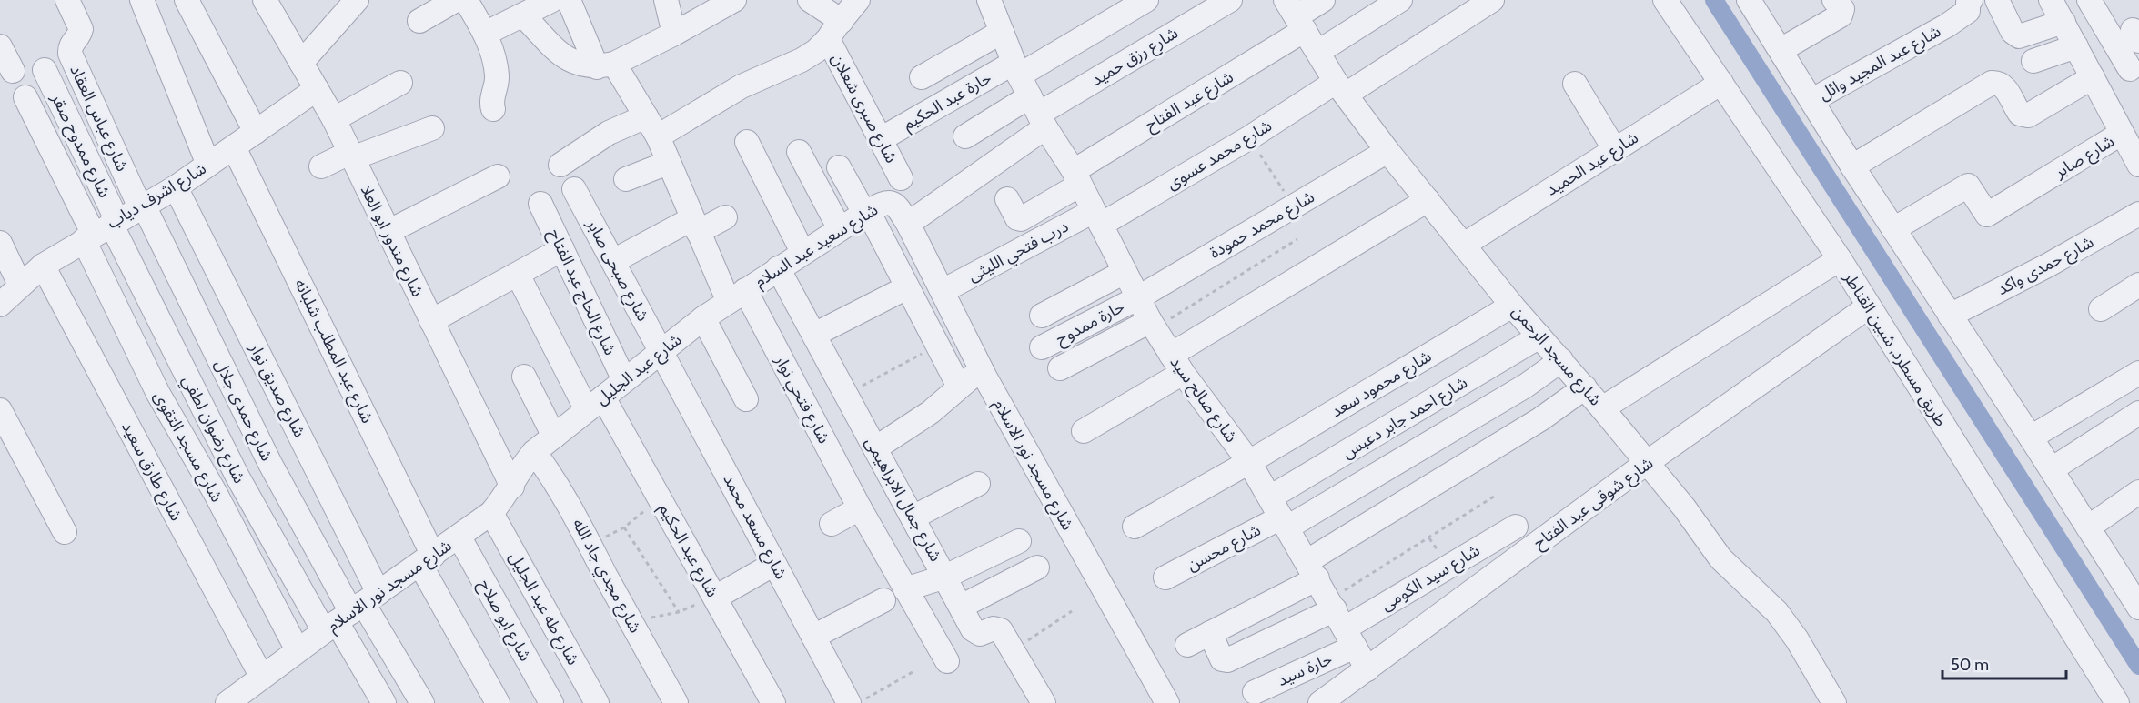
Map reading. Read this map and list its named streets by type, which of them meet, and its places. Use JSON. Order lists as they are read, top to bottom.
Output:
{
  "streets": {
    "street": [
      "شارع رزق حميد",
      "شارع عبد المجيد وائل",
      "حارة عبد الحكيم",
      "شارع عبد الفتاح",
      "شارع صبرى شعلان",
      "شارع عباس العقاد",
      "شارع ممدوح صقر",
      "شارع محمد عسوى",
      "شارع صابر",
      "شارع عبد الحميد",
      "شارع اشرف دياب",
      "شارع محمد حمودة",
      "شارع مندور ابو العلا",
      "شارع سعيد عبد السلام",
      "درب فتحي الليثى",
      "شارع حمدى واكد",
      "شارع صبحى صابر",
      "شارع الحاج عبد الفتاح",
      "حارة ممدوح",
      "طريق مسطرد, شبين القناطر",
      "شارع عبد المطلب شلبانه",
      "شارع مسجد الرحمن",
      "شارع عبد الجليل",
      "شارع محمود سعد",
      "شارع صديق نوار",
      "شارع فتحي نوار",
      "شارع صالح سيد",
      "شارع حمدى جلال",
      "شارع احمد جابر دعبس",
      "شارع رضوان لطفي",
      "شارع مسجد التقوى",
      "شارع مسجد نور الاسلام",
      "شارع طارق سعيد",
      "شارع جمال الابراهيمى",
      "شارع شوقى عبد الفتاح",
      "شارع مسعد محمد",
      "شارع محسن",
      "شارع عبد الحكيم",
      "شارع مجدي جاد الله",
      "شارع سيد الكومى",
      "شارع طه عبد الجليل",
      "شارع ابو صلاح",
      "حارة سيد"
    ]
  },
  "crossings": [
    ["شارع رزق حميد", "شارع صالح سيد"],
    ["حارة عبد الحكيم", "شارع صبرى شعلان"],
    ["حارة عبد الحكيم", "شارع صالح سيد"],
    ["شارع عبد الفتاح", "شارع مسجد الرحمن"],
    ["شارع عبد الفتاح", "شارع صالح سيد"],
    ["شارع عباس العقاد", "شارع اشرف دياب"],
    ["شارع عباس العقاد", "شارع حمدى جلال"],
    ["شارع ممدوح صقر", "شارع اشرف دياب"],
    ["شارع ممدوح صقر", "شارع رضوان لطفي"],
    ["شارع ممدوح صقر", "شارع مسجد التقوى"],
    ["شارع محمد عسوى", "درب فتحي الليثى"],
    ["شارع محمد عسوى", "شارع مسجد الرحمن"],
    ["شارع محمد عسوى", "شارع صالح سيد"],
    ["شارع عبد الحميد", "طريق مسطرد, شبين القناطر"],
    ["شارع عبد الحميد", "شارع مسجد الرحمن"],
    ["شارع اشرف دياب", "شارع مندور ابو العلا"],
    ["شارع اشرف دياب", "شارع عبد المطلب شلبانه"],
    ["شارع اشرف دياب", "شارع صديق نوار"],
    ["شارع اشرف دياب", "شارع حمدى جلال"],
    ["شارع اشرف دياب", "شارع رضوان لطفي"],
    ["شارع اشرف دياب", "شارع مسجد التقوى"],
    ["شارع اشرف دياب", "شارع طارق سعيد"],
    ["شارع محمد حمودة", "حارة ممدوح"],
    ["شارع محمد حمودة", "شارع مسجد الرحمن"],
    ["شارع محمد حمودة", "شارع صالح سيد"],
    ["شارع مندور ابو العلا", "شارع مسجد نور الاسلام"],
    ["شارع سعيد عبد السلام", "شارع عبد الجليل"],
    ["شارع سعيد عبد السلام", "شارع فتحي نوار"],
    ["شارع سعيد عبد السلام", "شارع مسجد نور الاسلام"],
    ["شارع سعيد عبد السلام", "شارع جمال الابراهيمى"],
    ["درب فتحي الليثى", "شارع صالح سيد"],
    ["درب فتحي الليثى", "شارع مسجد نور الاسلام"],
    ["شارع صبحى صابر", "شارع عبد الجليل"],
    ["شارع صبحى صابر", "شارع مسعد محمد"],
    ["شارع الحاج عبد الفتاح", "شارع عبد الجليل"],
    ["حارة ممدوح", "شارع صالح سيد"],
    ["طريق مسطرد, شبين القناطر", "شارع شوقى عبد الفتاح"],
    ["شارع عبد المطلب شلبانه", "شارع مسجد نور الاسلام"],
    ["شارع مسجد الرحمن", "شارع محمود سعد"],
    ["شارع مسجد الرحمن", "شارع احمد جابر دعبس"],
    ["شارع مسجد الرحمن", "شارع شوقى عبد الفتاح"],
    ["شارع عبد الجليل", "شارع فتحي نوار"],
    ["شارع عبد الجليل", "شارع مسجد نور الاسلام"],
    ["شارع عبد الجليل", "شارع مسعد محمد"],
    ["شارع عبد الجليل", "شارع عبد الحكيم"],
    ["شارع عبد الجليل", "شارع مجدي جاد الله"],
    ["شارع محمود سعد", "شارع صالح سيد"],
    ["شارع صديق نوار", "شارع حمدى جلال"],
    ["شارع صديق نوار", "شارع رضوان لطفي"],
    ["شارع صديق نوار", "شارع مسجد نور الاسلام"],
    ["شارع صالح سيد", "شارع احمد جابر دعبس"],
    ["شارع صالح سيد", "شارع شوقى عبد الفتاح"],
    ["شارع صالح سيد", "شارع محسن"],
    ["شارع صالح سيد", "شارع سيد الكومى"],
    ["شارع صالح سيد", "حارة سيد"],
    ["شارع حمدى جلال", "شارع رضوان لطفي"],
    ["شارع حمدى جلال", "شارع مسجد نور الاسلام"],
    ["شارع احمد جابر دعبس", "شارع محسن"],
    ["شارع رضوان لطفي", "شارع مسجد التقوى"],
    ["شارع رضوان لطفي", "شارع مسجد نور الاسلام"],
    ["شارع مسجد التقوى", "شارع مسجد نور الاسلام"],
    ["شارع مسجد نور الاسلام", "شارع طارق سعيد"],
    ["شارع مسجد نور الاسلام", "شارع مجدي جاد الله"],
    ["شارع مسجد نور الاسلام", "شارع طه عبد الجليل"],
    ["شارع مسجد نور الاسلام", "شارع ابو صلاح"],
    ["شارع سيد الكومى", "حارة سيد"]
  ],
  "scale_bar": "50 m"
}
